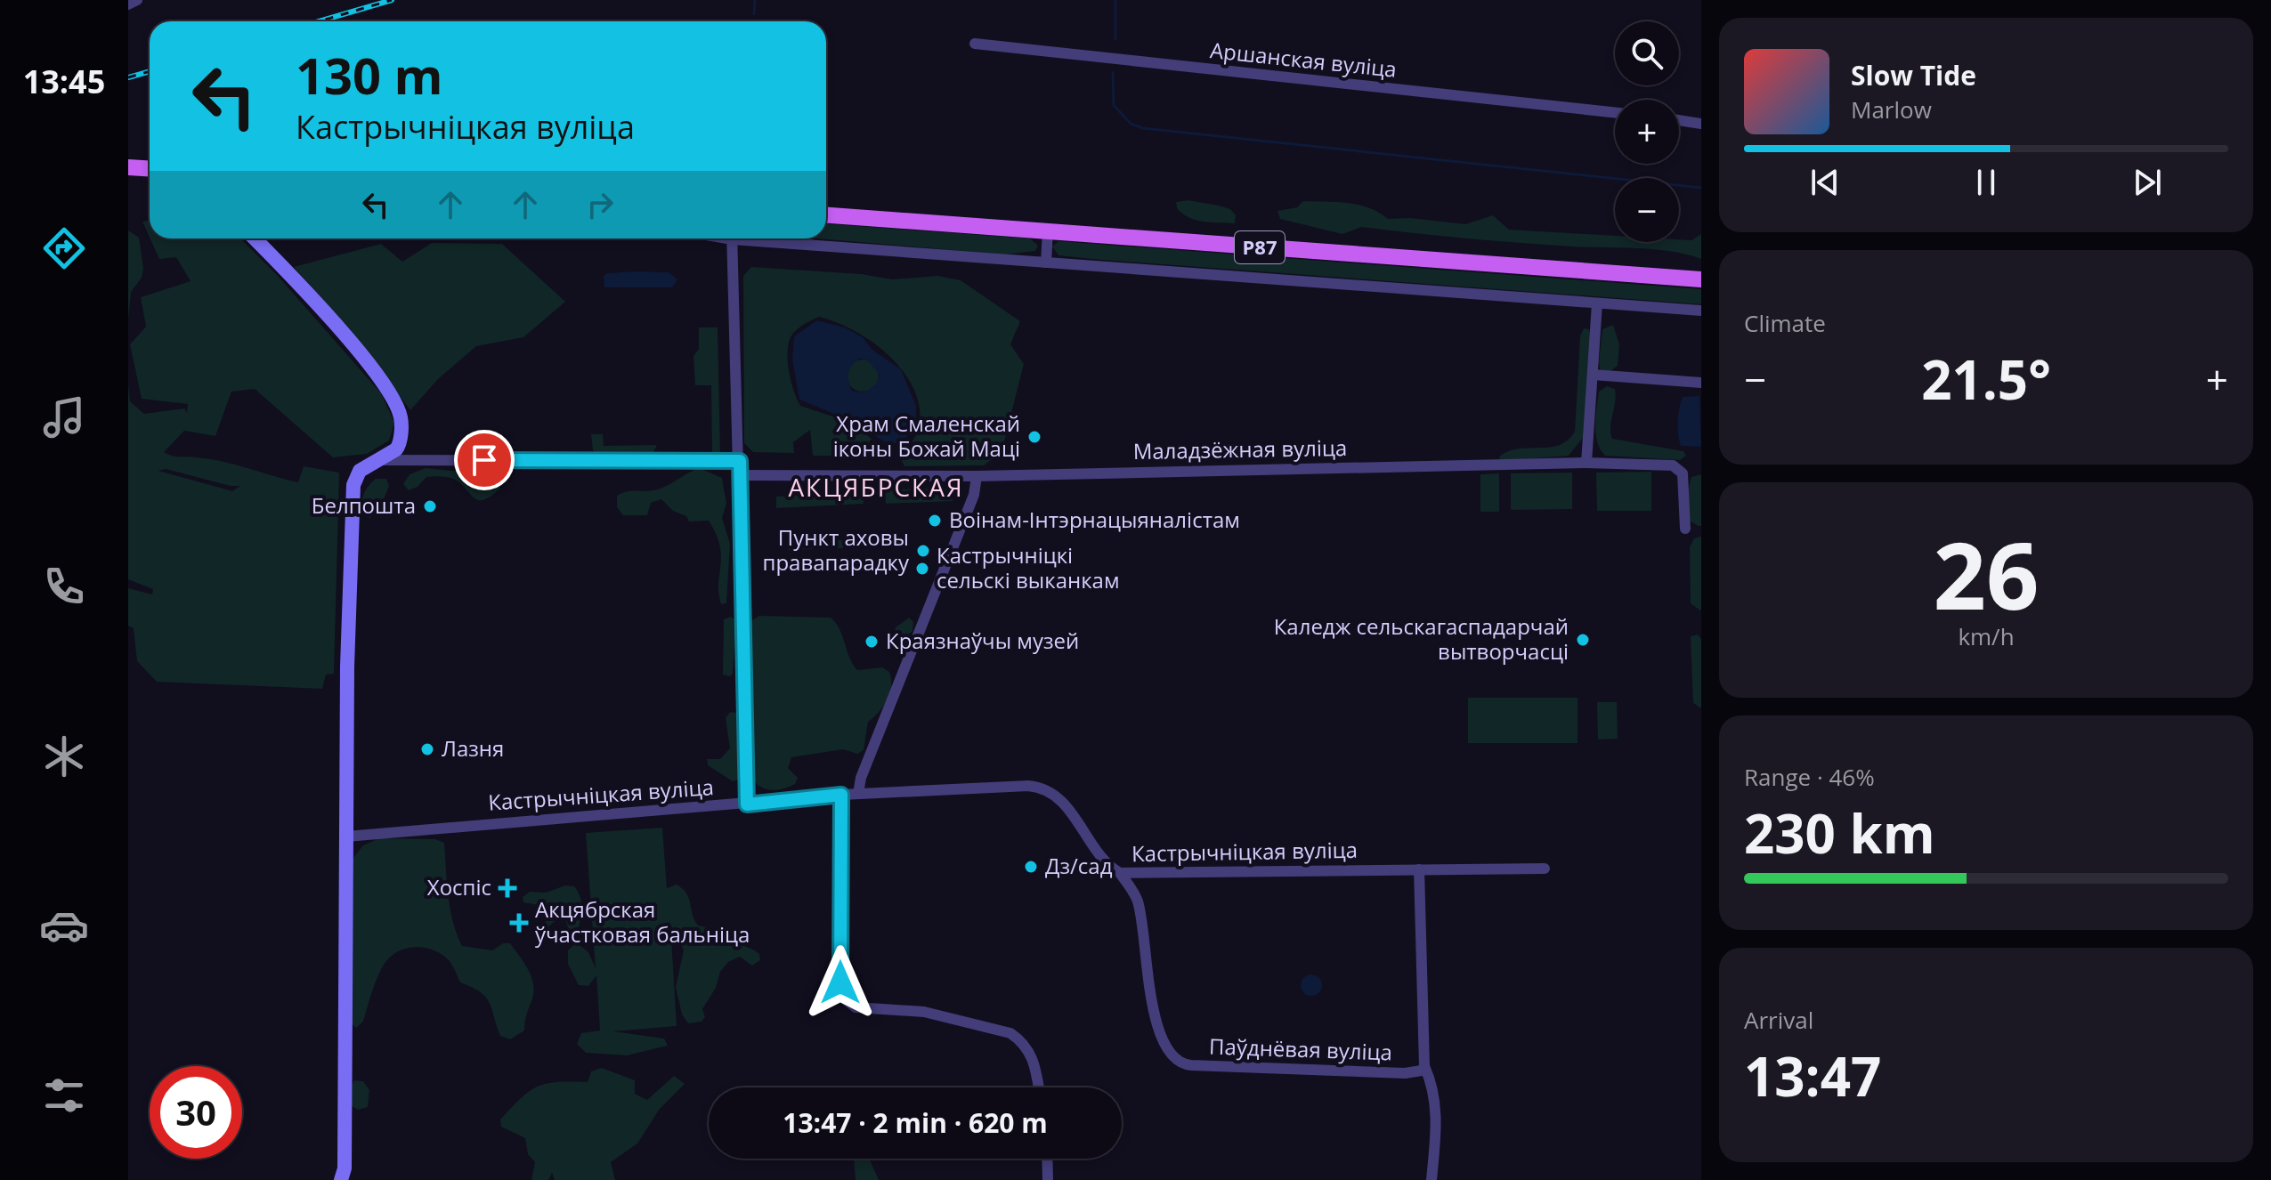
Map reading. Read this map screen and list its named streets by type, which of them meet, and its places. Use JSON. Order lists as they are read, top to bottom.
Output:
{
  "streets": {
    "main road": ["Р87"],
    "street": [
      "Аршанская вуліца",
      "Маладзёжная вуліца",
      "Кастрычніцкая вуліца",
      "Паўднёвая вуліца"
    ]
  },
  "crossings": [
    ["Кастрычніцкая вуліца", "Паўднёвая вуліца"]
  ],
  "districts": ["АКЦЯБРСКАЯ"],
  "places": {
    "other": [
      "Храм Смаленскай іконы Божай Маці",
      "Белпошта",
      "Воінам-Інтэрнацыяналістам",
      "Пункт аховы правапарадку",
      "Кастрычніцкі сельскі выканкам",
      "Каледж сельскагаспадарчай вытворчасці",
      "Краязнаўчы музей",
      "Лазня",
      "Дз/сад"
    ],
    "health": ["Хоспіс", "Акцябрская ўчастковая бальніца"]
  },
  "page": {
    "tabs": "13:45",
    "map_buttons": ["+", "−"],
    "turn": ["130 m", "Кастрычніцкая вуліца"],
    "song": ["Slow Tide", "Marlow"],
    "tile": [
      "Climate",
      ["26", "km/h"],
      ["Range · 46%", "230 km"],
      ["Arrival", "13:47"]
    ],
    "heat": ["−", "21.5°", "+"],
    "limit": "30",
    "trip": "13:47 · 2 min · 620 m"
  }
}
